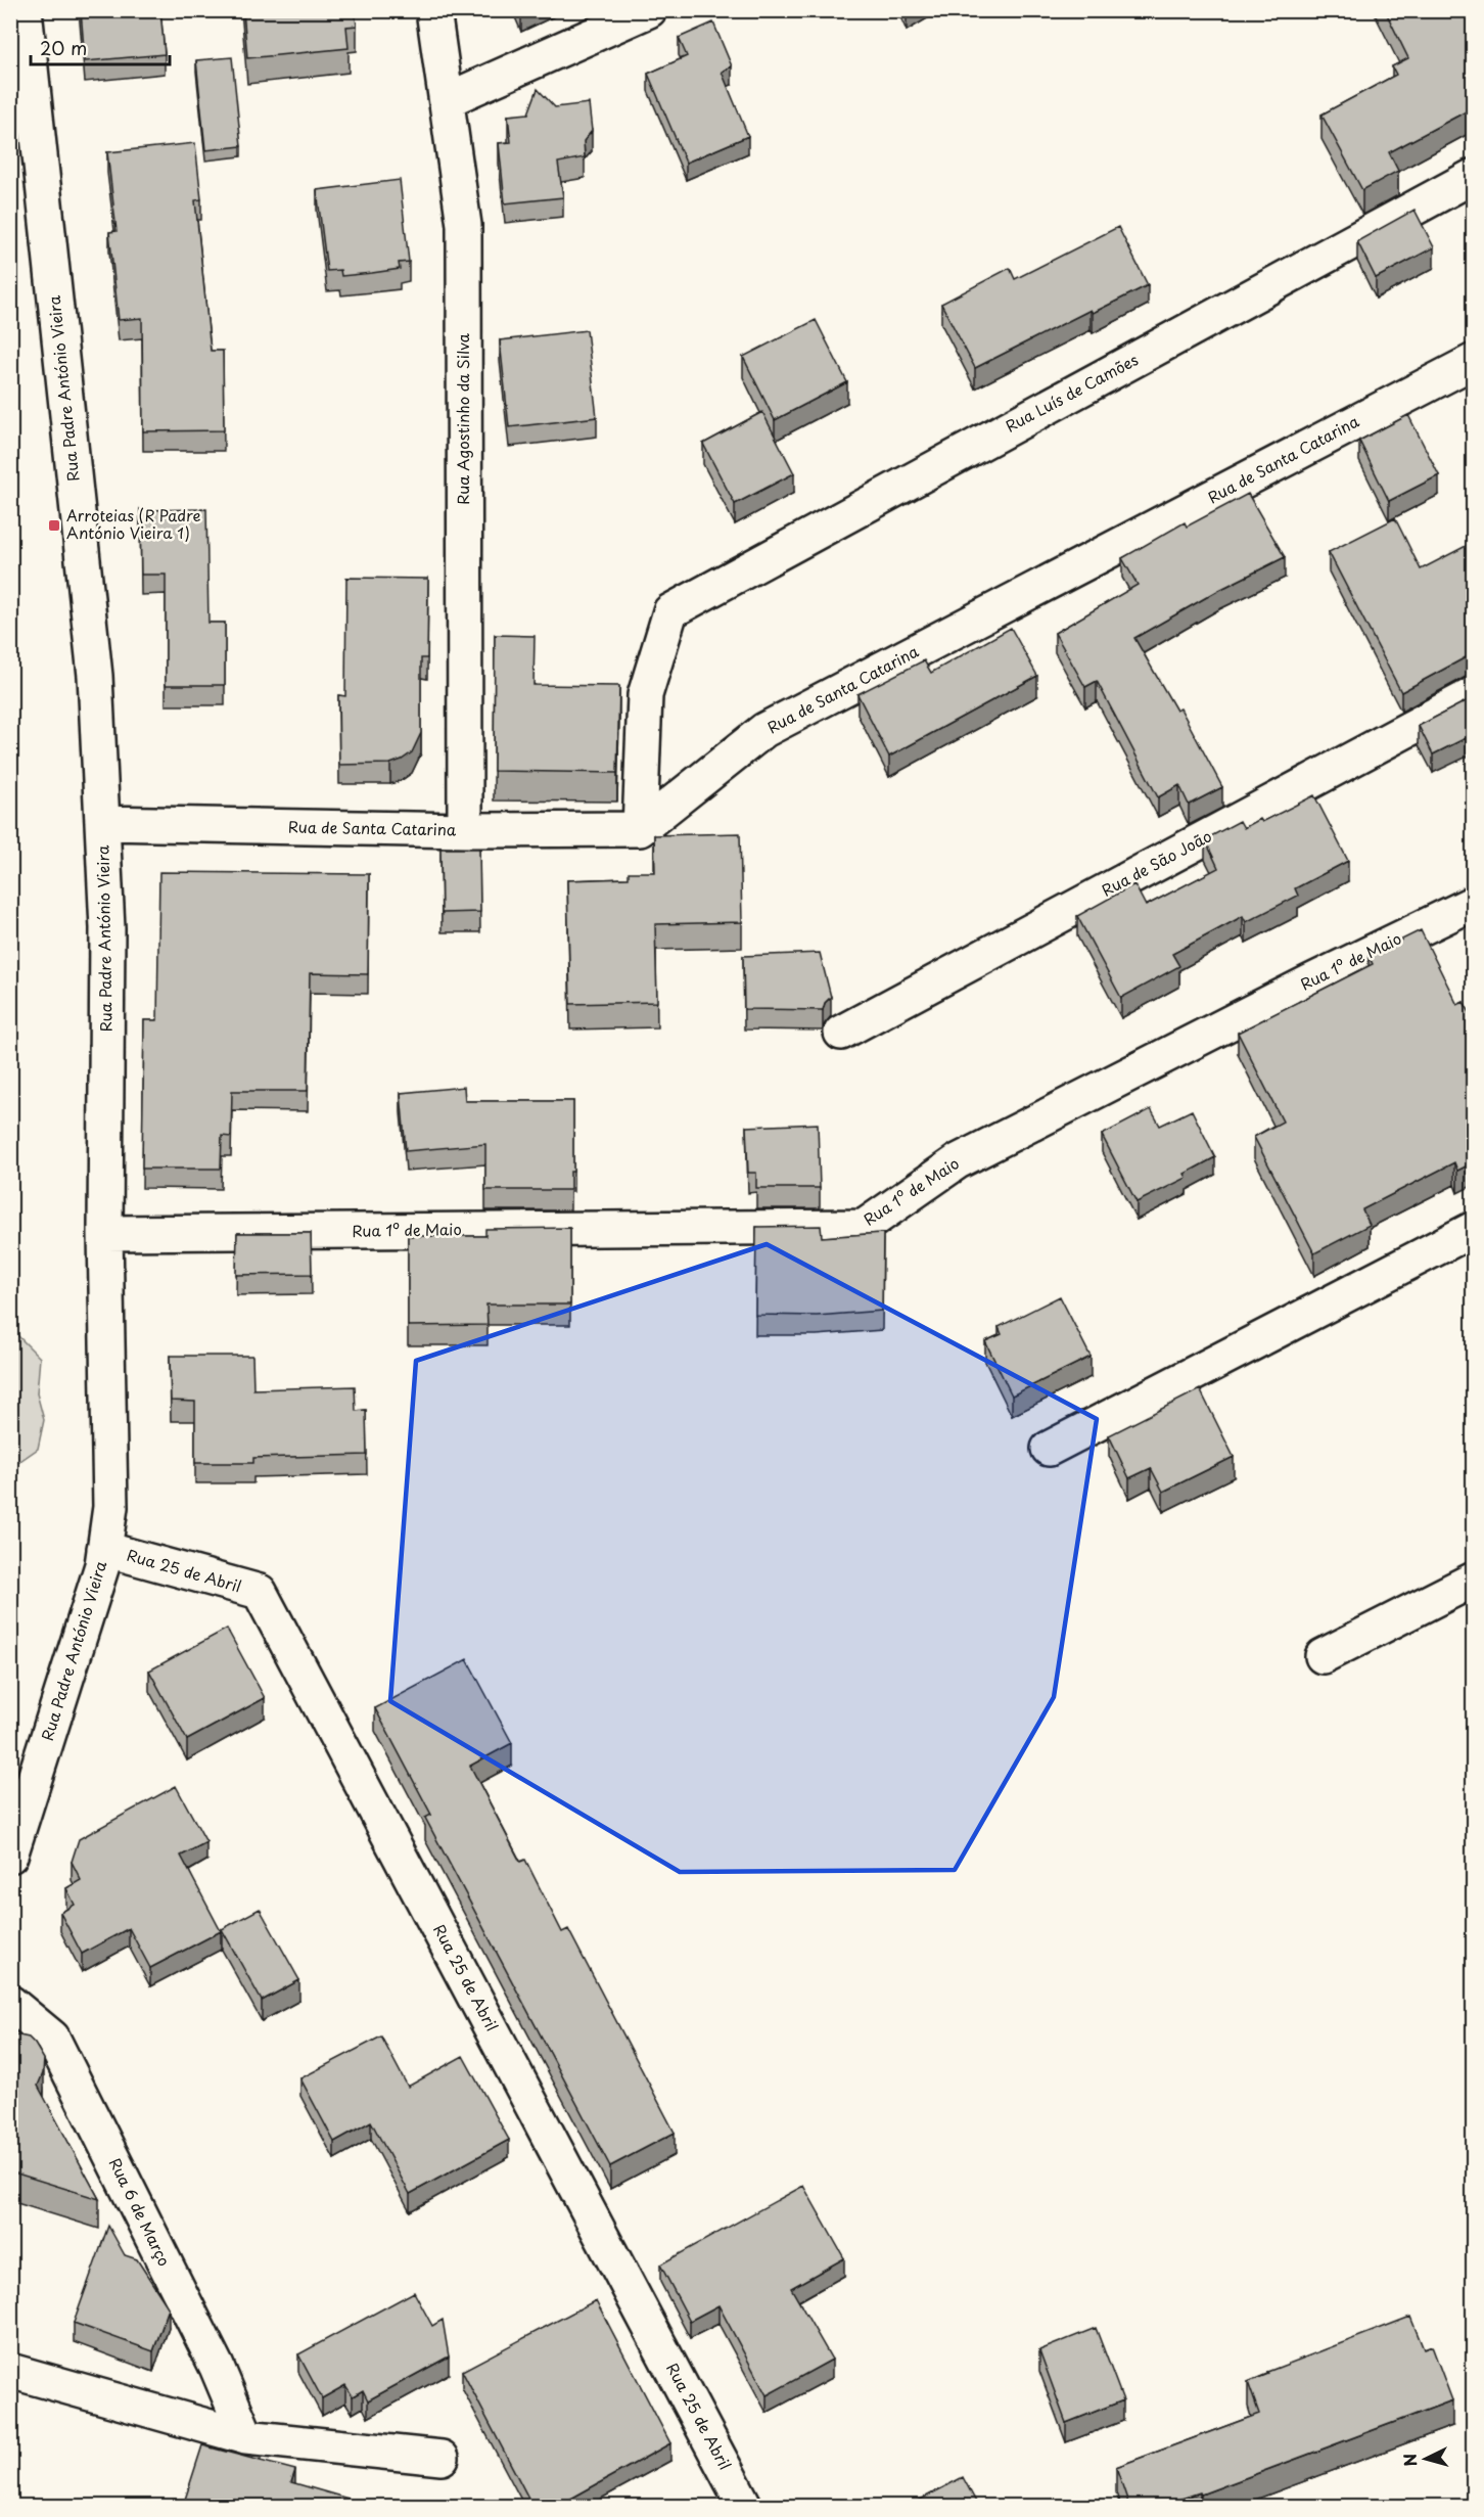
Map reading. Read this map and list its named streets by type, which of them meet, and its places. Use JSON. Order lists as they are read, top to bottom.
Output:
{
  "streets": {
    "street": [
      "Rua Padre António Vieira",
      "Rua Luís de Camões",
      "Rua Agostinho da Silva",
      "Rua de Santa Catarina",
      "Rua de São João",
      "Rua 1º de Maio",
      "Rua 25 de Abril",
      "Rua 6 de Março"
    ]
  },
  "crossings": [
    ["Rua Padre António Vieira", "Rua de Santa Catarina"],
    ["Rua Padre António Vieira", "Rua 1º de Maio"],
    ["Rua Padre António Vieira", "Rua 25 de Abril"],
    ["Rua Luís de Camões", "Rua de Santa Catarina"],
    ["Rua Agostinho da Silva", "Rua de Santa Catarina"]
  ],
  "places": {
    "transit": ["Arroteias (R Padre António Vieira 1)"]
  },
  "scale_bar": "20 m",
  "north": "left"
}
